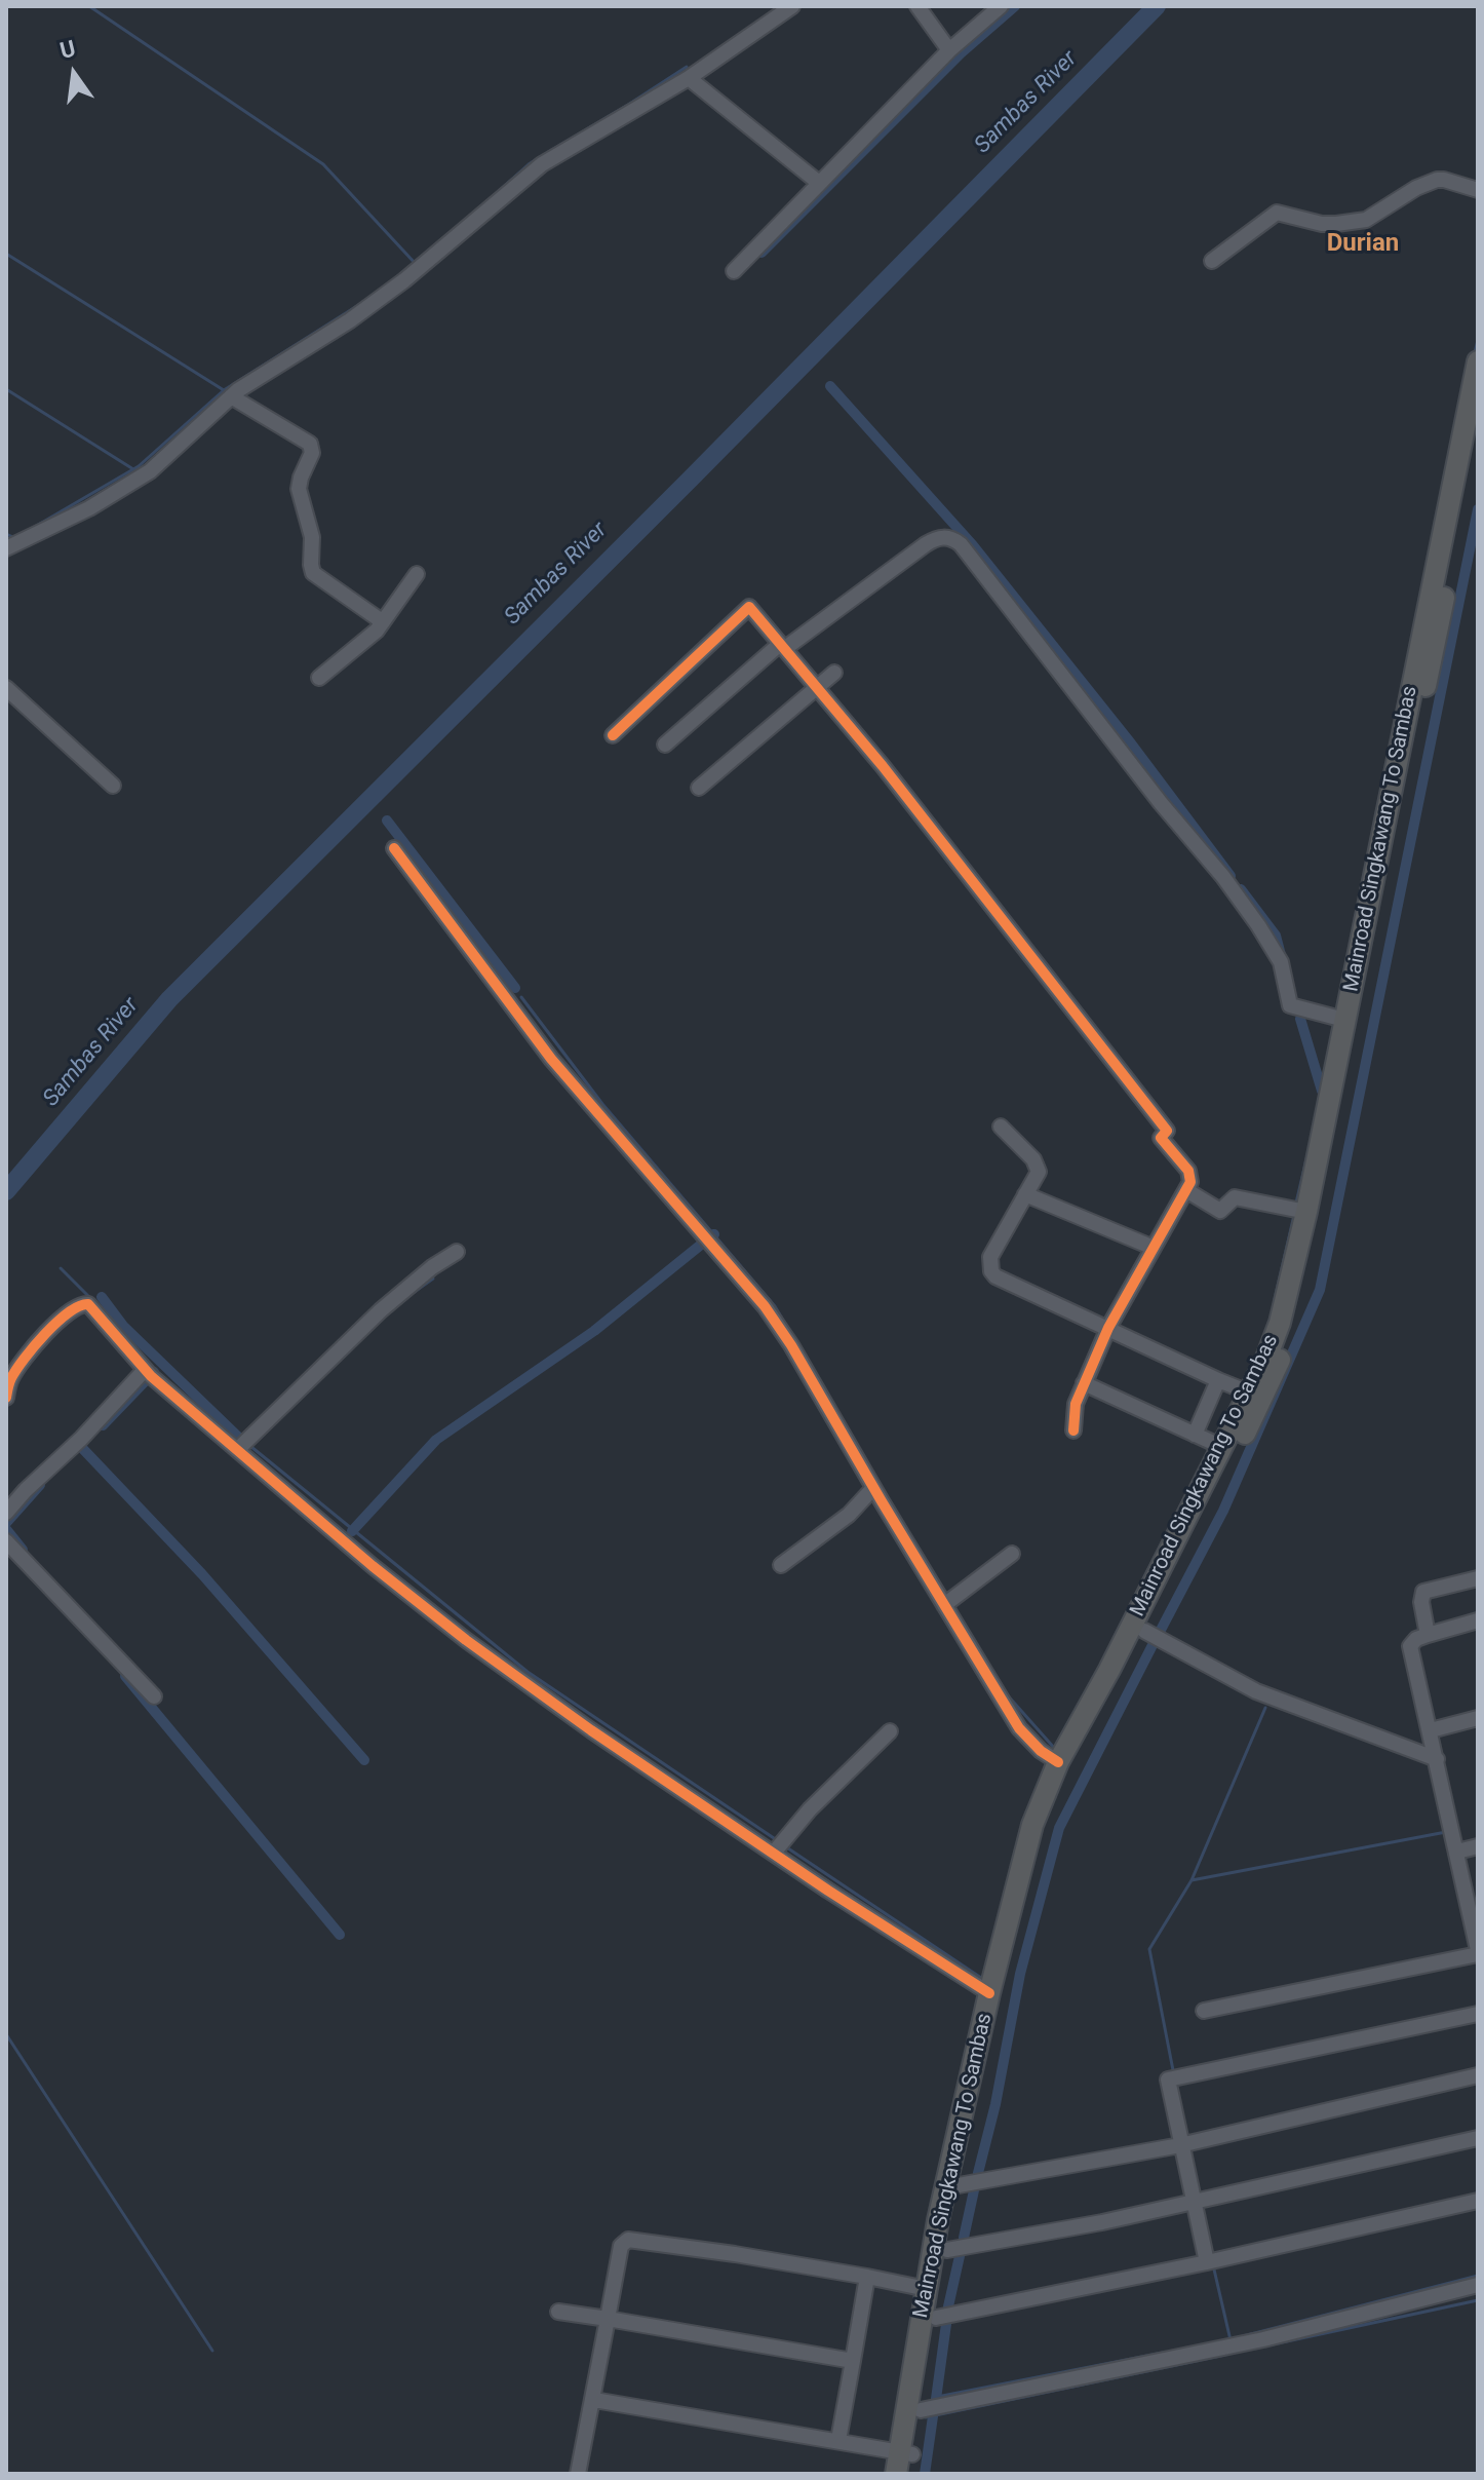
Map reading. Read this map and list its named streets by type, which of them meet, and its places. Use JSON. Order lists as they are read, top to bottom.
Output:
{
  "streets": {
    "highway": ["Mainroad Singkawang To Sambas"]
  },
  "districts": ["Durian"],
  "water": ["Sambas River"],
  "north": "top"
}
